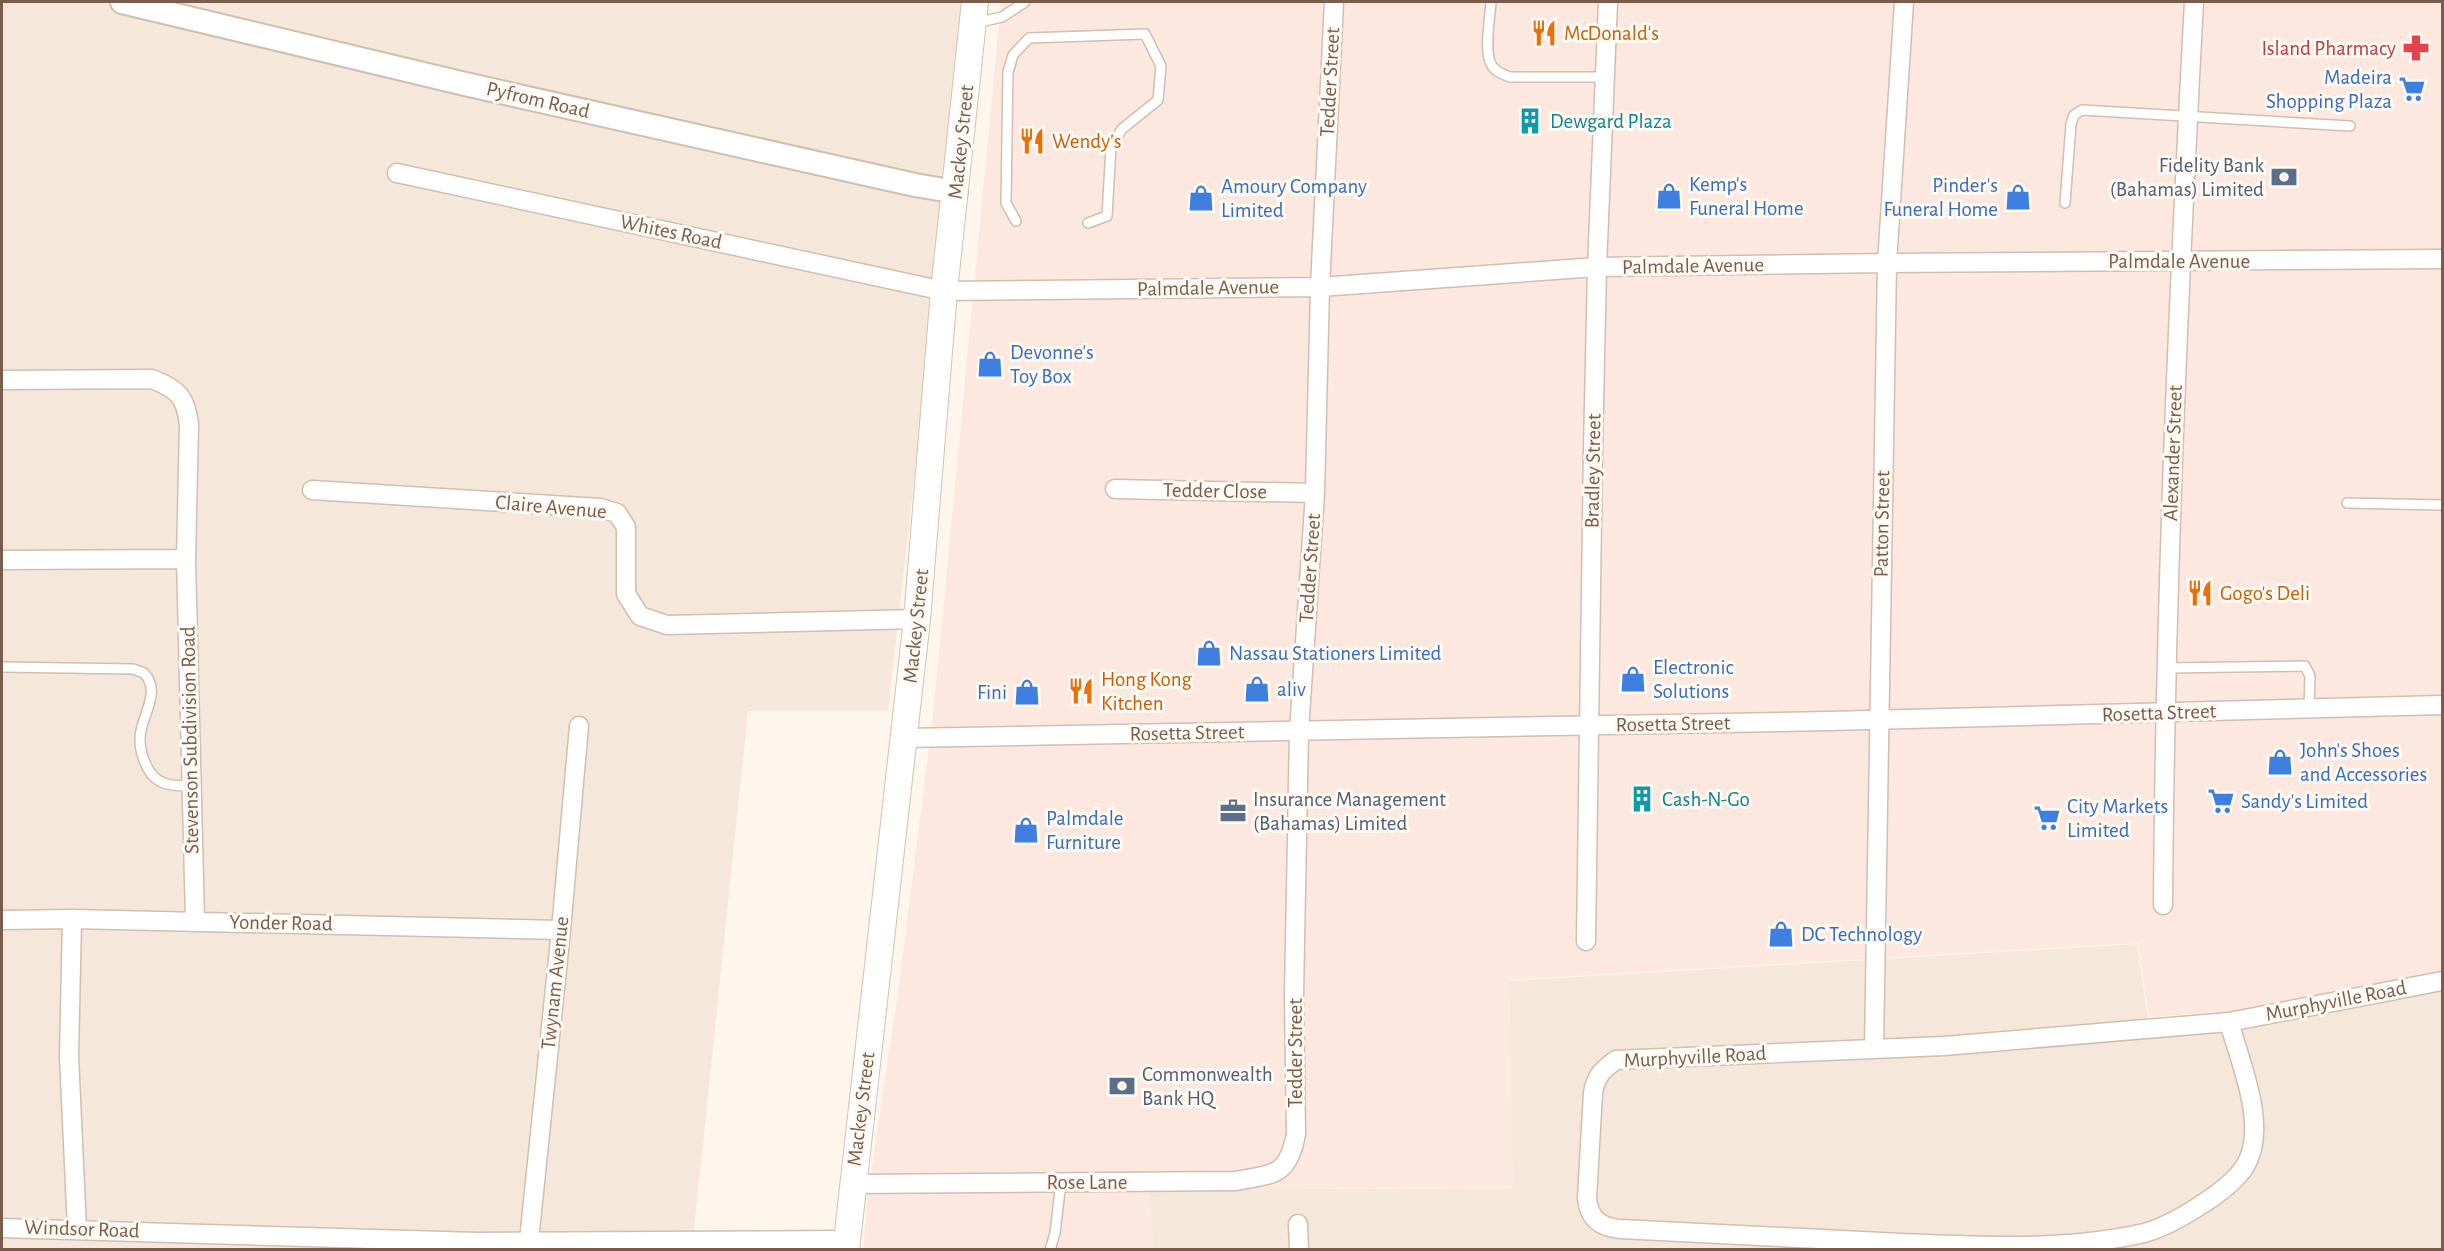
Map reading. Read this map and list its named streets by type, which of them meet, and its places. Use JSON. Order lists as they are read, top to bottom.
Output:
{
  "streets": {
    "main road": ["Mackey Street"],
    "street": [
      "Tedder Street",
      "Pyfrom Road",
      "Whites Road",
      "Palmdale Avenue",
      "Alexander Street",
      "Bradley Street",
      "Tedder Close",
      "Claire Avenue",
      "Patton Street",
      "Rosetta Street",
      "Stevenson Subdivision Road",
      "Yonder Road",
      "Twynam Avenue",
      "Murphyville Road",
      "Rose Lane",
      "Windsor Road"
    ]
  },
  "crossings": [
    ["Tedder Street", "Palmdale Avenue"],
    ["Tedder Street", "Tedder Close"],
    ["Tedder Street", "Rosetta Street"],
    ["Tedder Street", "Rose Lane"],
    ["Pyfrom Road", "Mackey Street"],
    ["Mackey Street", "Whites Road"],
    ["Mackey Street", "Palmdale Avenue"],
    ["Mackey Street", "Claire Avenue"],
    ["Mackey Street", "Rosetta Street"],
    ["Mackey Street", "Rose Lane"],
    ["Mackey Street", "Windsor Road"],
    ["Whites Road", "Palmdale Avenue"],
    ["Palmdale Avenue", "Alexander Street"],
    ["Palmdale Avenue", "Bradley Street"],
    ["Palmdale Avenue", "Patton Street"],
    ["Alexander Street", "Rosetta Street"],
    ["Bradley Street", "Rosetta Street"],
    ["Patton Street", "Rosetta Street"],
    ["Patton Street", "Murphyville Road"],
    ["Stevenson Subdivision Road", "Yonder Road"],
    ["Yonder Road", "Twynam Avenue"],
    ["Twynam Avenue", "Windsor Road"]
  ],
  "places": {
    "restaurant": [
      "McDonald's",
      "Wendy's",
      "Gogo's Deli",
      "Hong Kong Kitchen"
    ],
    "pharmacy": ["Island Pharmacy"],
    "supermarket": ["Madeira Shopping Plaza", "Sandy's Limited", "City Markets Limited"],
    "building": ["Dewgard Plaza", "Cash-N-Go"],
    "bank": ["Fidelity Bank (Bahamas) Limited", "Commonwealth Bank HQ"],
    "shop": [
      "Kemp's Funeral Home",
      "Pinder's Funeral Home",
      "Amoury Company Limited",
      "Devonne's Toy Box",
      "Nassau Stationers Limited",
      "Electronic Solutions",
      "aliv",
      "Fini",
      "John's Shoes and Accessories",
      "Palmdale Furniture",
      "DC Technology"
    ],
    "office": ["Insurance Management (Bahamas) Limited"]
  }
}
